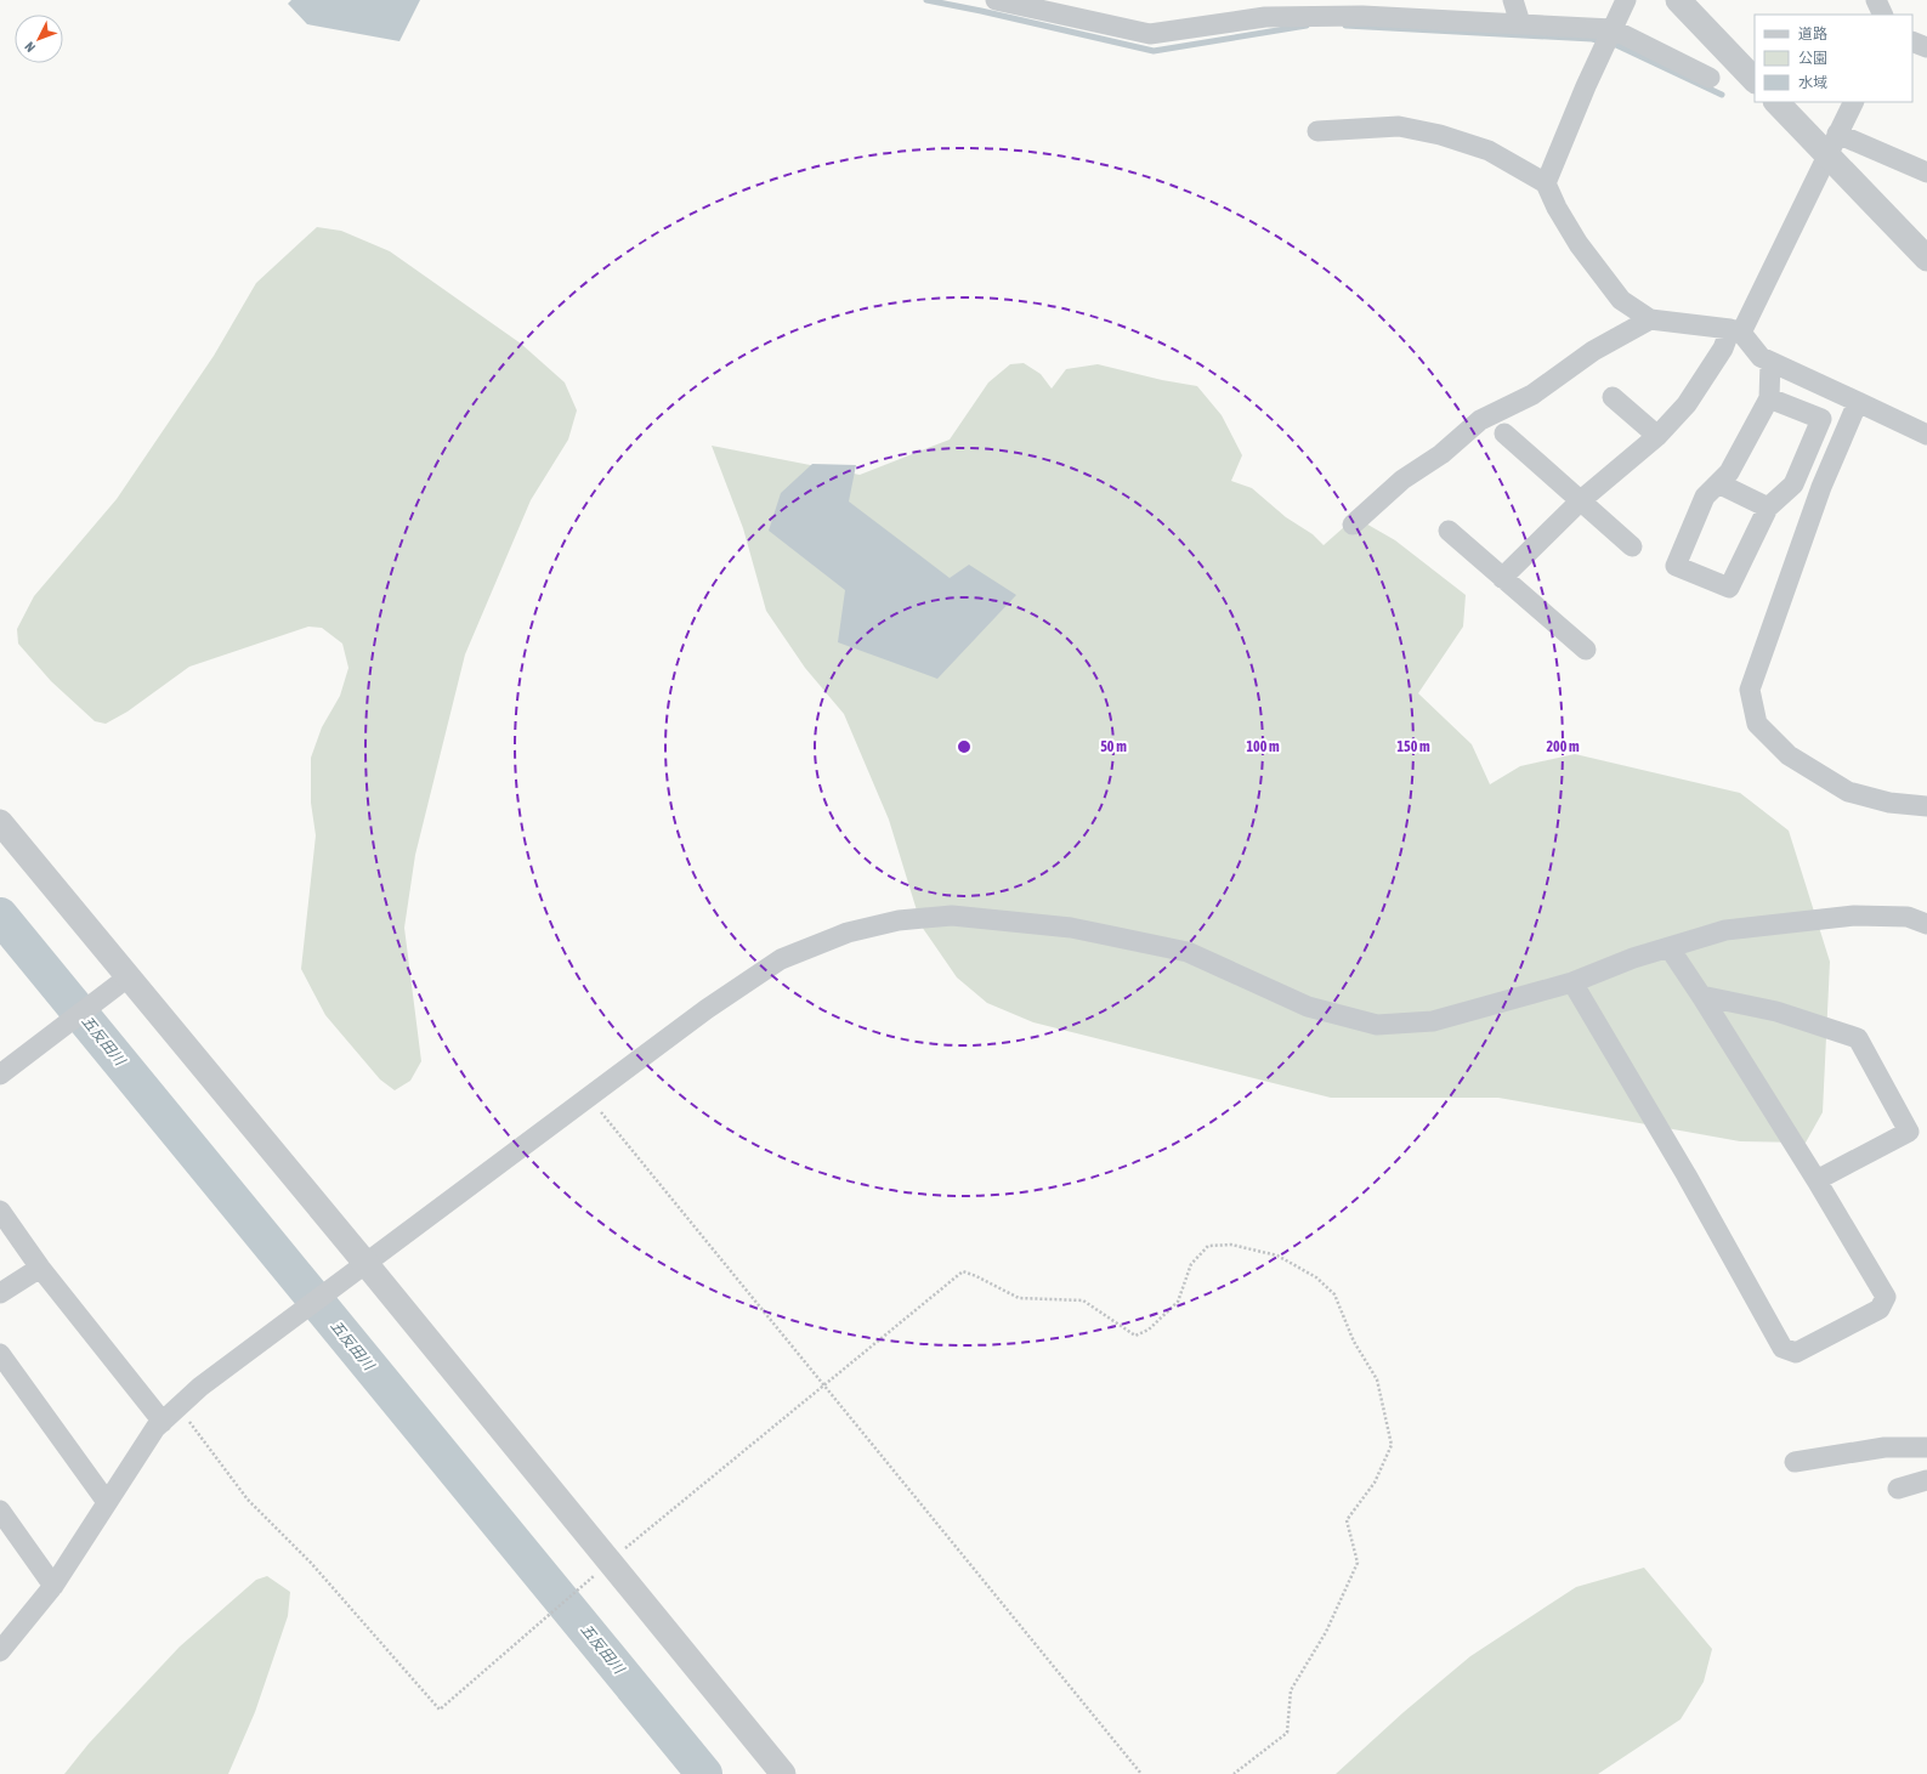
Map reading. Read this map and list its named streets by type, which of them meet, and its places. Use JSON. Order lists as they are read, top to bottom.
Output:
{
  "water": ["五反田川"],
  "legend": ["道路", "公園", "水域"],
  "north": "bottom left",
  "rings": [
    "50 m",
    "100 m",
    "150 m",
    "200 m"
  ]
}
